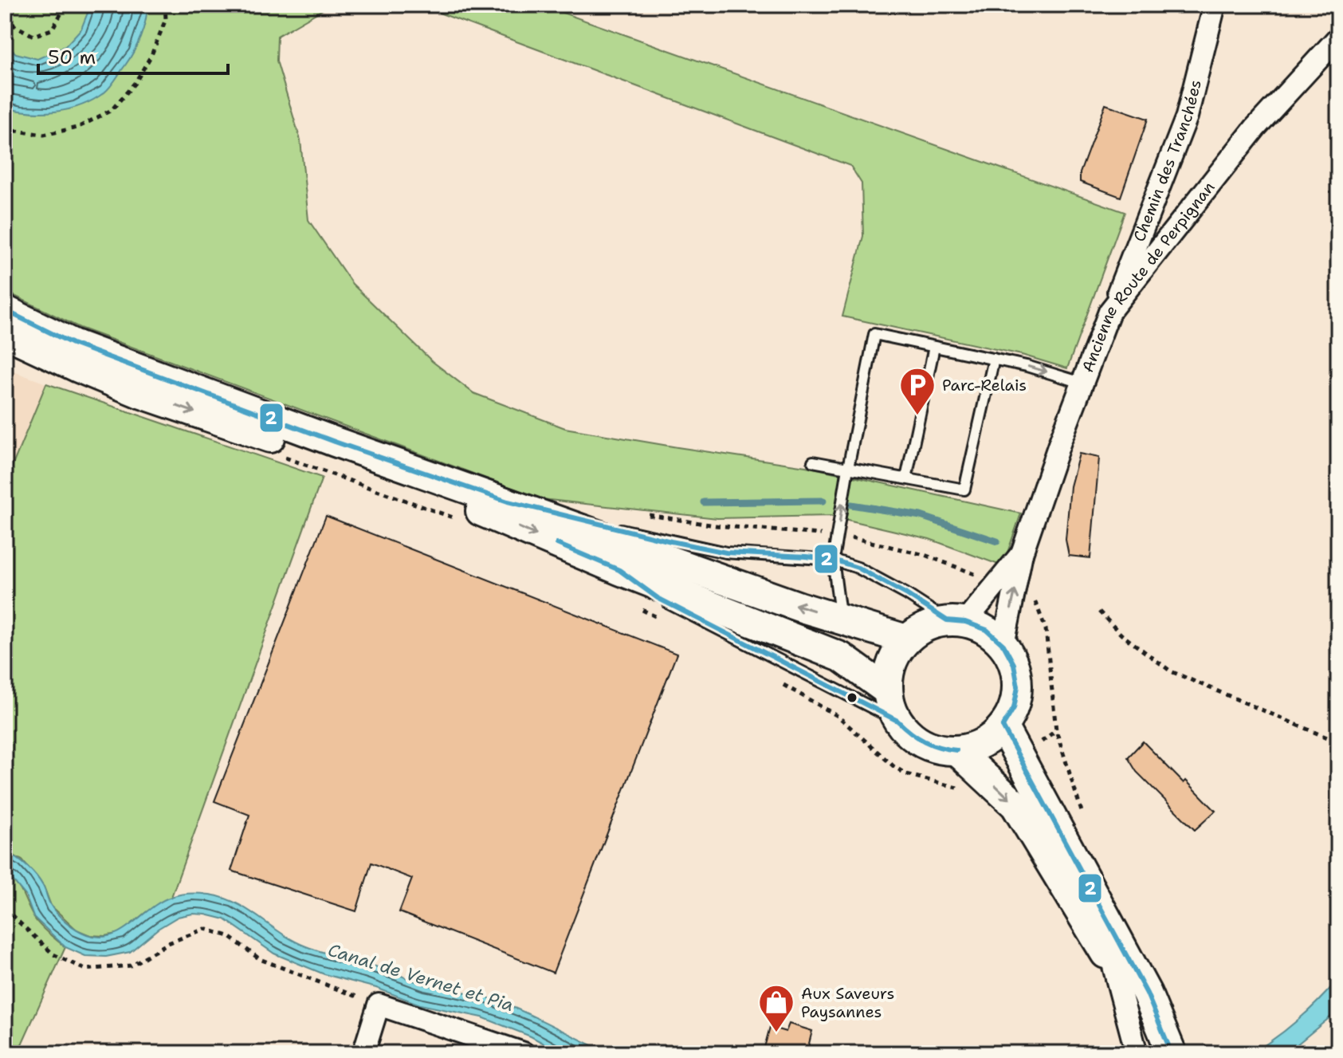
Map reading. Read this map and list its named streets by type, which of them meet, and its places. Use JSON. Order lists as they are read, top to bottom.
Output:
{
  "streets": {
    "street": ["Chemin des Tranchées", "Ancienne Route de Perpignan"]
  },
  "crossings": [
    ["Chemin des Tranchées", "Ancienne Route de Perpignan"]
  ],
  "water": ["Canal de Vernet et Pia"],
  "places": {
    "parking": ["Parc-Relais"],
    "shop": ["Aux Saveurs Paysannes"]
  },
  "lines": ["transit line 2"],
  "scale_bar": "50 m"
}
